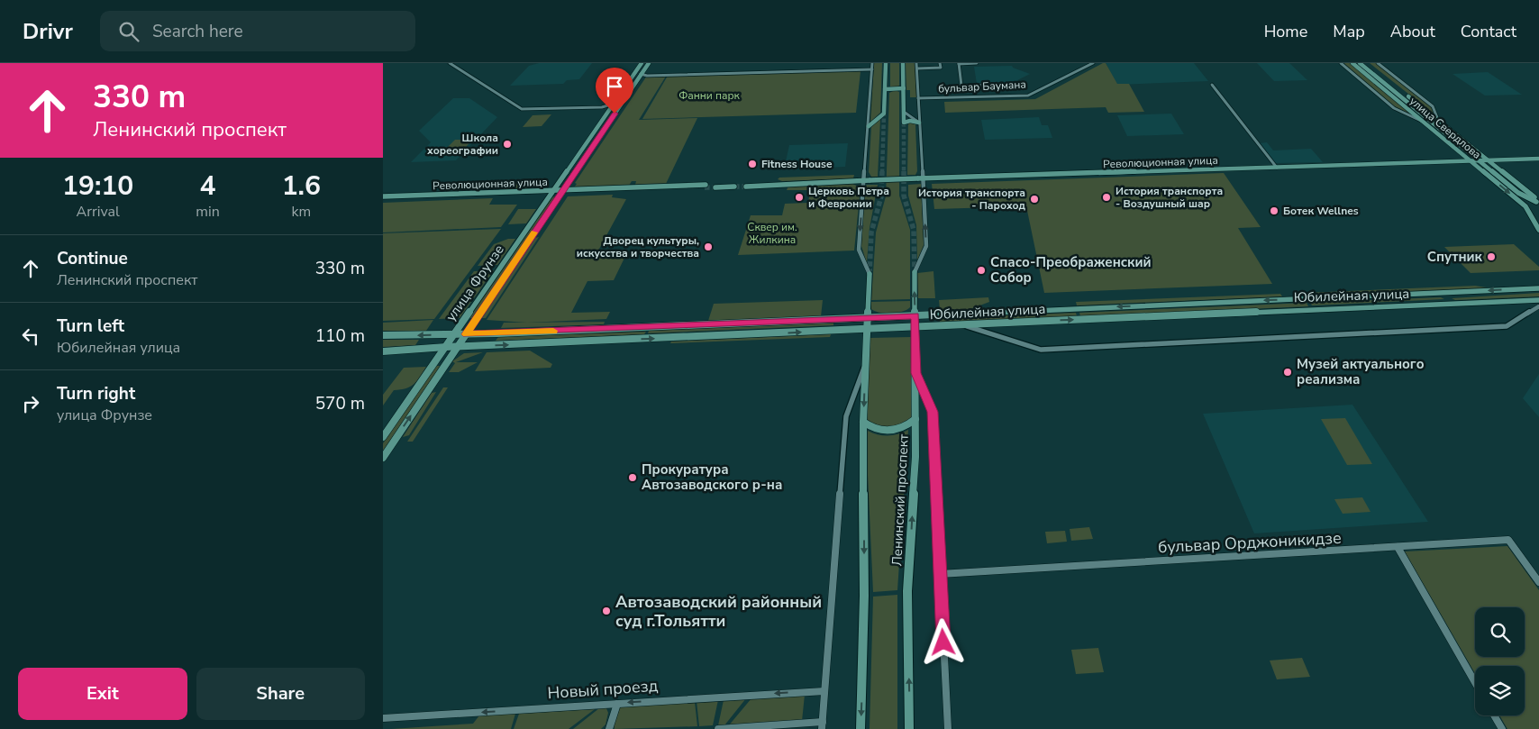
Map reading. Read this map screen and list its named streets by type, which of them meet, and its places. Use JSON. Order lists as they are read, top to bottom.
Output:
{
  "streets": {
    "main road": [
      "улица Свердлова",
      "Революционная улица",
      "улица Фрунзе",
      "Юбилейная улица",
      "Ленинский проспект"
    ],
    "street": ["бульвар Баумана", "бульвар Орджоникидзе", "Новый проезд"]
  },
  "crossings": [
    ["улица Свердлова", "Революционная улица"],
    ["Революционная улица", "улица Фрунзе"],
    ["улица Фрунзе", "Юбилейная улица"],
    ["Юбилейная улица", "Ленинский проспект"]
  ],
  "one_way": ["Новый проезд"],
  "parks": ["Фанни парк", "Сквер им. Жилкина"],
  "places": [
    "Школа хореографии",
    "Fitness House",
    "Церковь Петра и Февронии",
    "История транспорта - Воздушный шар",
    "История транспорта - Пароход",
    "Ботек Wellnes",
    "Дворец культуры, искусства и творчества",
    "Спутник",
    "Спасо-Преображенский Собор",
    "Музей актуального реализма",
    "Прокуратура Автозаводского р-на",
    "Автозаводский районный суд г.Тольятти"
  ],
  "page": {
    "header": "Drivr",
    "search": "Search here",
    "nav": [
      "Home",
      "Map",
      "About",
      "Contact"
    ],
    "turn": ["330 m", "Ленинский проспект"],
    "eta": [
      "19:10",
      "Arrival",
      "4",
      "min",
      "1.6",
      "km"
    ],
    "list": [
      {
        "name": "Continue",
        "note": "Ленинский проспект",
        "value": "330 m"
      },
      {
        "name": "Turn left",
        "note": "Юбилейная улица",
        "value": "110 m"
      },
      {
        "name": "Turn right",
        "note": "улица Фрунзе",
        "value": "570 m"
      }
    ],
    "buttons": ["Exit", "Share"]
  }
}
